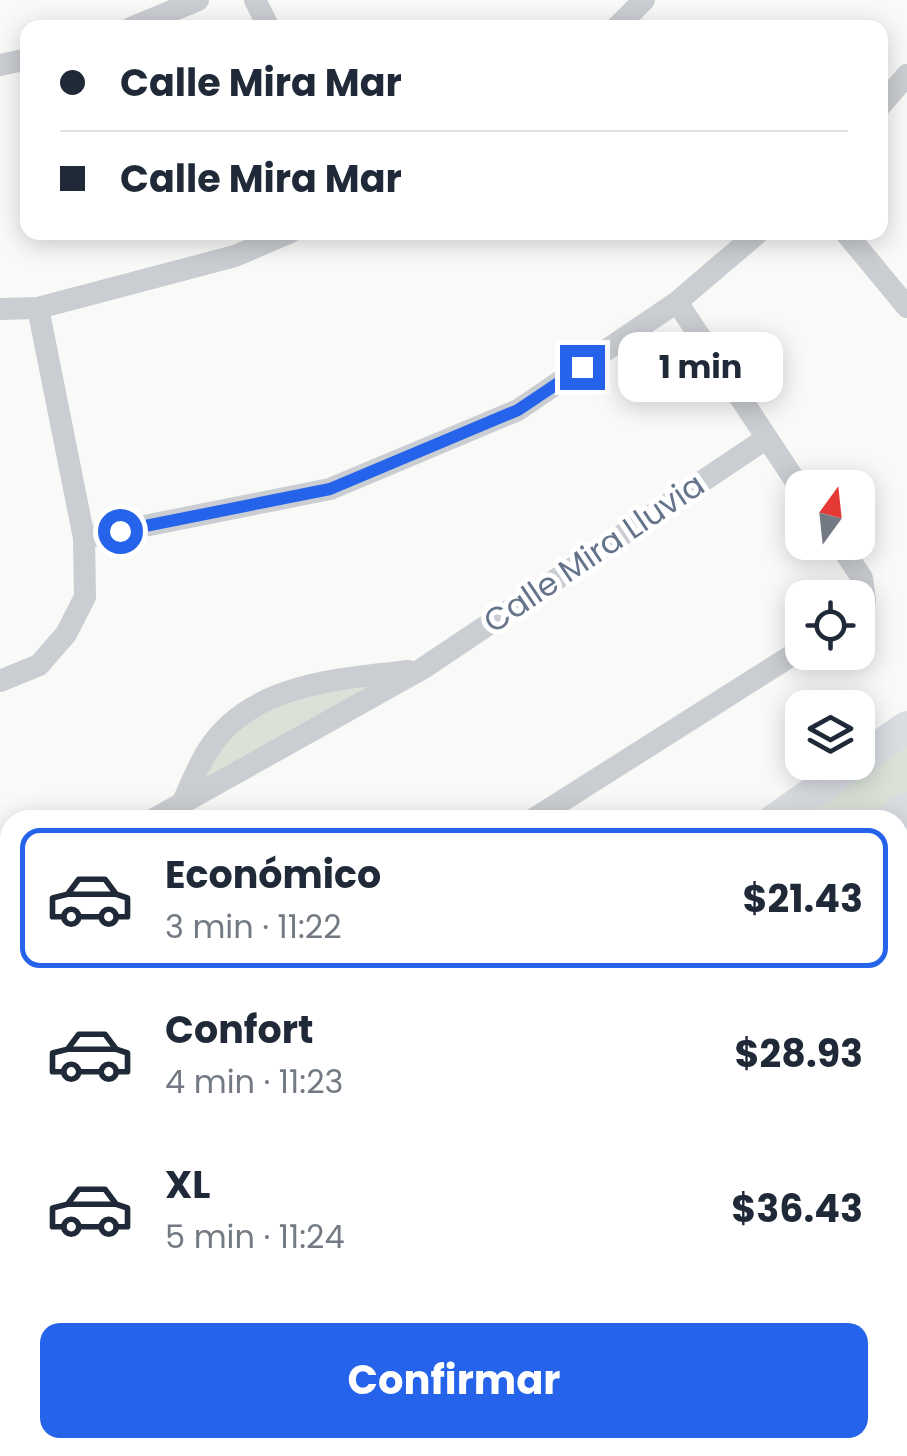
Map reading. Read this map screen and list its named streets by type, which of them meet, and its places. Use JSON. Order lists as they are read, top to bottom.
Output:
{
  "streets": {
    "street": ["Calle Mira Lluvia"]
  },
  "north": "top",
  "page": {
    "banner": ["Calle Mira Mar", "Calle Mira Mar"],
    "bubble": "1 min",
    "list": [
      {
        "name": "Económico",
        "note": "3 min · 11:22",
        "value": "$21.43"
      },
      {
        "name": "Confort",
        "note": "4 min · 11:23",
        "value": "$28.93"
      },
      {
        "name": "XL",
        "note": "5 min · 11:24",
        "value": "$36.43"
      }
    ],
    "buttons": "Confirmar"
  }
}
